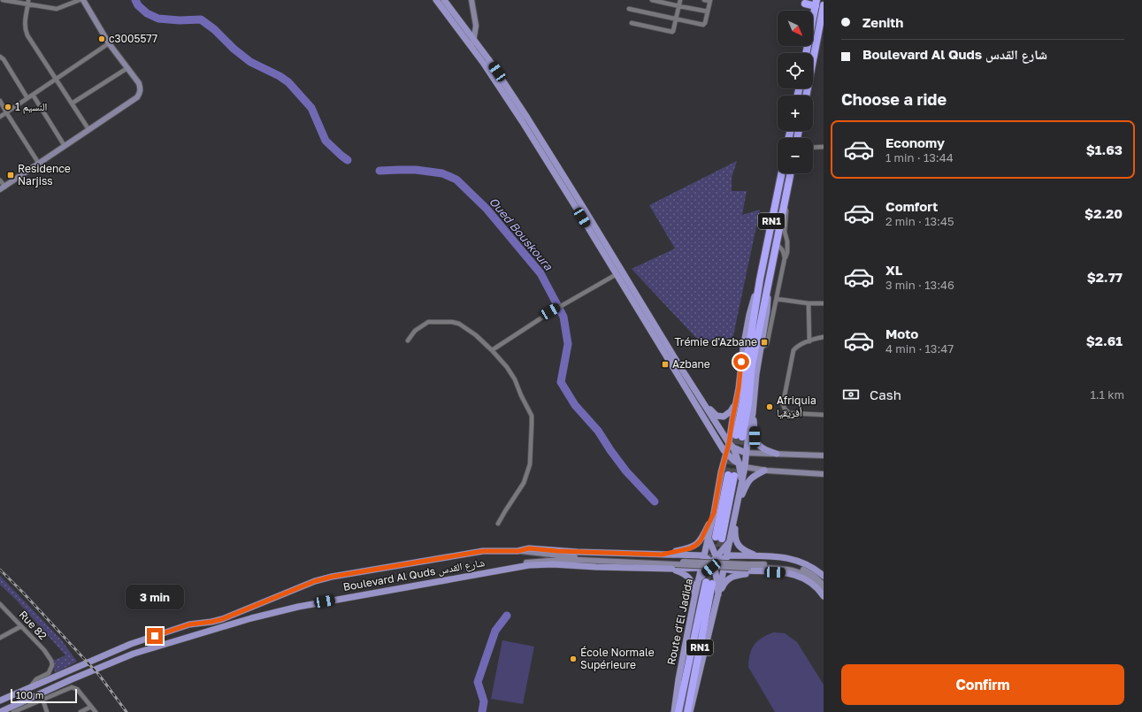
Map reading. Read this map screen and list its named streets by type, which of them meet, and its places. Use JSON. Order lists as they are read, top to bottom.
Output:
{
  "streets": {
    "highway": ["RN1"],
    "main road": ["Boulevard Al Quds شارع القدس", "Route d'El Jadida"],
    "street": ["Rue 82"]
  },
  "crossings": [
    ["RN1", "Route d'El Jadida"],
    ["Boulevard Al Quds شارع القدس", "Route d'El Jadida"],
    ["Boulevard Al Quds شارع القدس", "Rue 82"]
  ],
  "water": ["Oued Bouskoura"],
  "places": {
    "other": [
      "c3005577",
      "النسيم 1",
      "Afriquia أفريقيا",
      "École Normale Supérieure"
    ],
    "transit": ["Residence Narjiss", "Trémie d'Azbane", "Azbane"]
  },
  "scale_bar": "100 m",
  "north": "bottom right",
  "page": {
    "banner": ["Zenith", "Boulevard Al Quds شارع القدس"],
    "map_buttons": ["+", "−"],
    "heading": "Choose a ride",
    "list": [
      {
        "name": "Economy",
        "note": "1 min · 13:44",
        "value": "$1.63"
      },
      {
        "name": "Comfort",
        "note": "2 min · 13:45",
        "value": "$2.20"
      },
      {
        "name": "XL",
        "note": "3 min · 13:46",
        "value": "$2.77"
      },
      {
        "name": "Moto",
        "note": "4 min · 13:47",
        "value": "$2.61"
      }
    ],
    "pay": ["Cash", "1.1 km"],
    "bubble": "3 min",
    "buttons": "Confirm",
    "scale": "100 m"
  }
}
